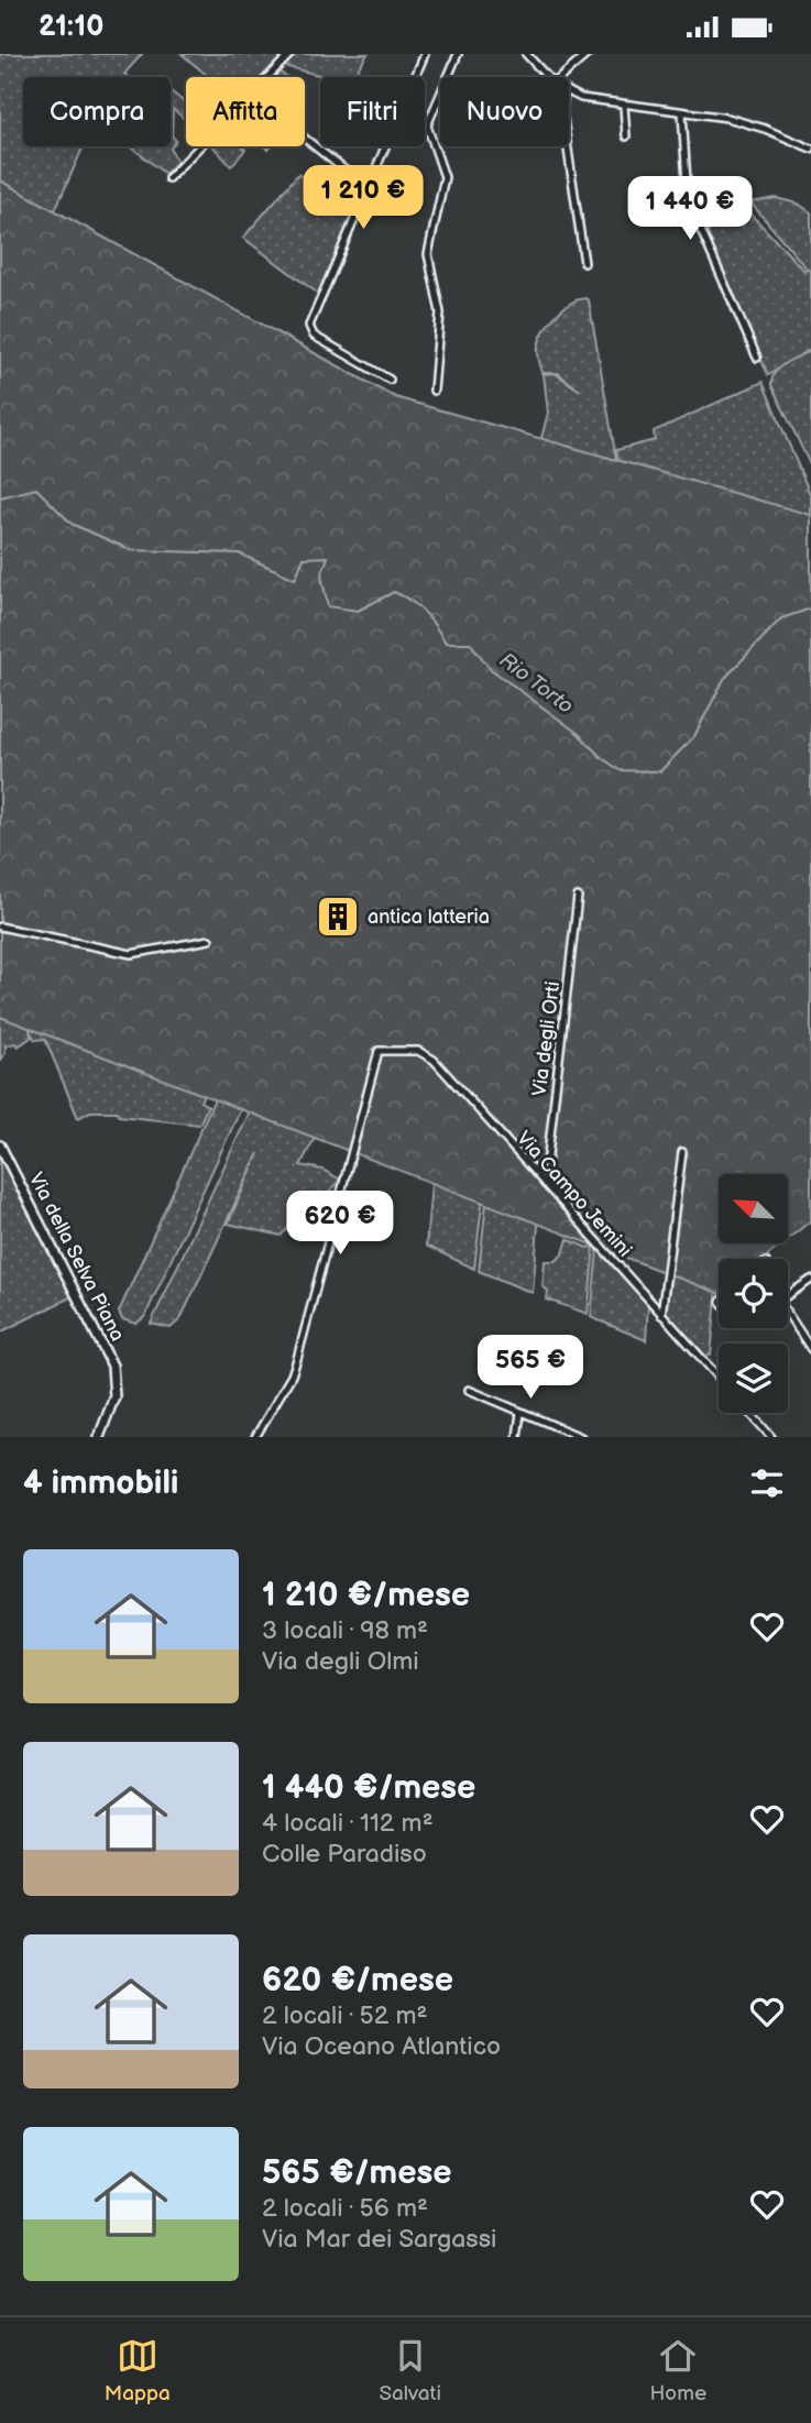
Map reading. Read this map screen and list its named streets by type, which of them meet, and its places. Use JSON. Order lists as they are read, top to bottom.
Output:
{
  "streets": {
    "street": ["Via degli Orti", "Via Campo Jemini", "Via della Selva Piana"]
  },
  "crossings": [
    ["Via degli Orti", "Via Campo Jemini"]
  ],
  "water": ["Rio Torto"],
  "places": {
    "building": ["antica latteria"]
  },
  "north": "top left",
  "page": {
    "status": "21:10",
    "chip": [
      "Compra",
      "Affitta",
      "Filtri",
      "Nuovo"
    ],
    "price": [
      "1 210 €",
      "1 440 €",
      "620 €",
      "565 €"
    ],
    "heading": "4 immobili",
    "list": [
      {
        "name": "1 210 €/mese",
        "note": "3 locali · 98 m² · Via degli Olmi"
      },
      {
        "name": "1 440 €/mese",
        "note": "4 locali · 112 m² · Colle Paradiso"
      },
      {
        "name": "620 €/mese",
        "note": "2 locali · 52 m² · Via Oceano Atlantico"
      },
      {
        "name": "565 €/mese",
        "note": "2 locali · 56 m² · Via Mar dei Sargassi"
      }
    ],
    "tabs": ["Mappa", "Salvati", "Home"]
  }
}
